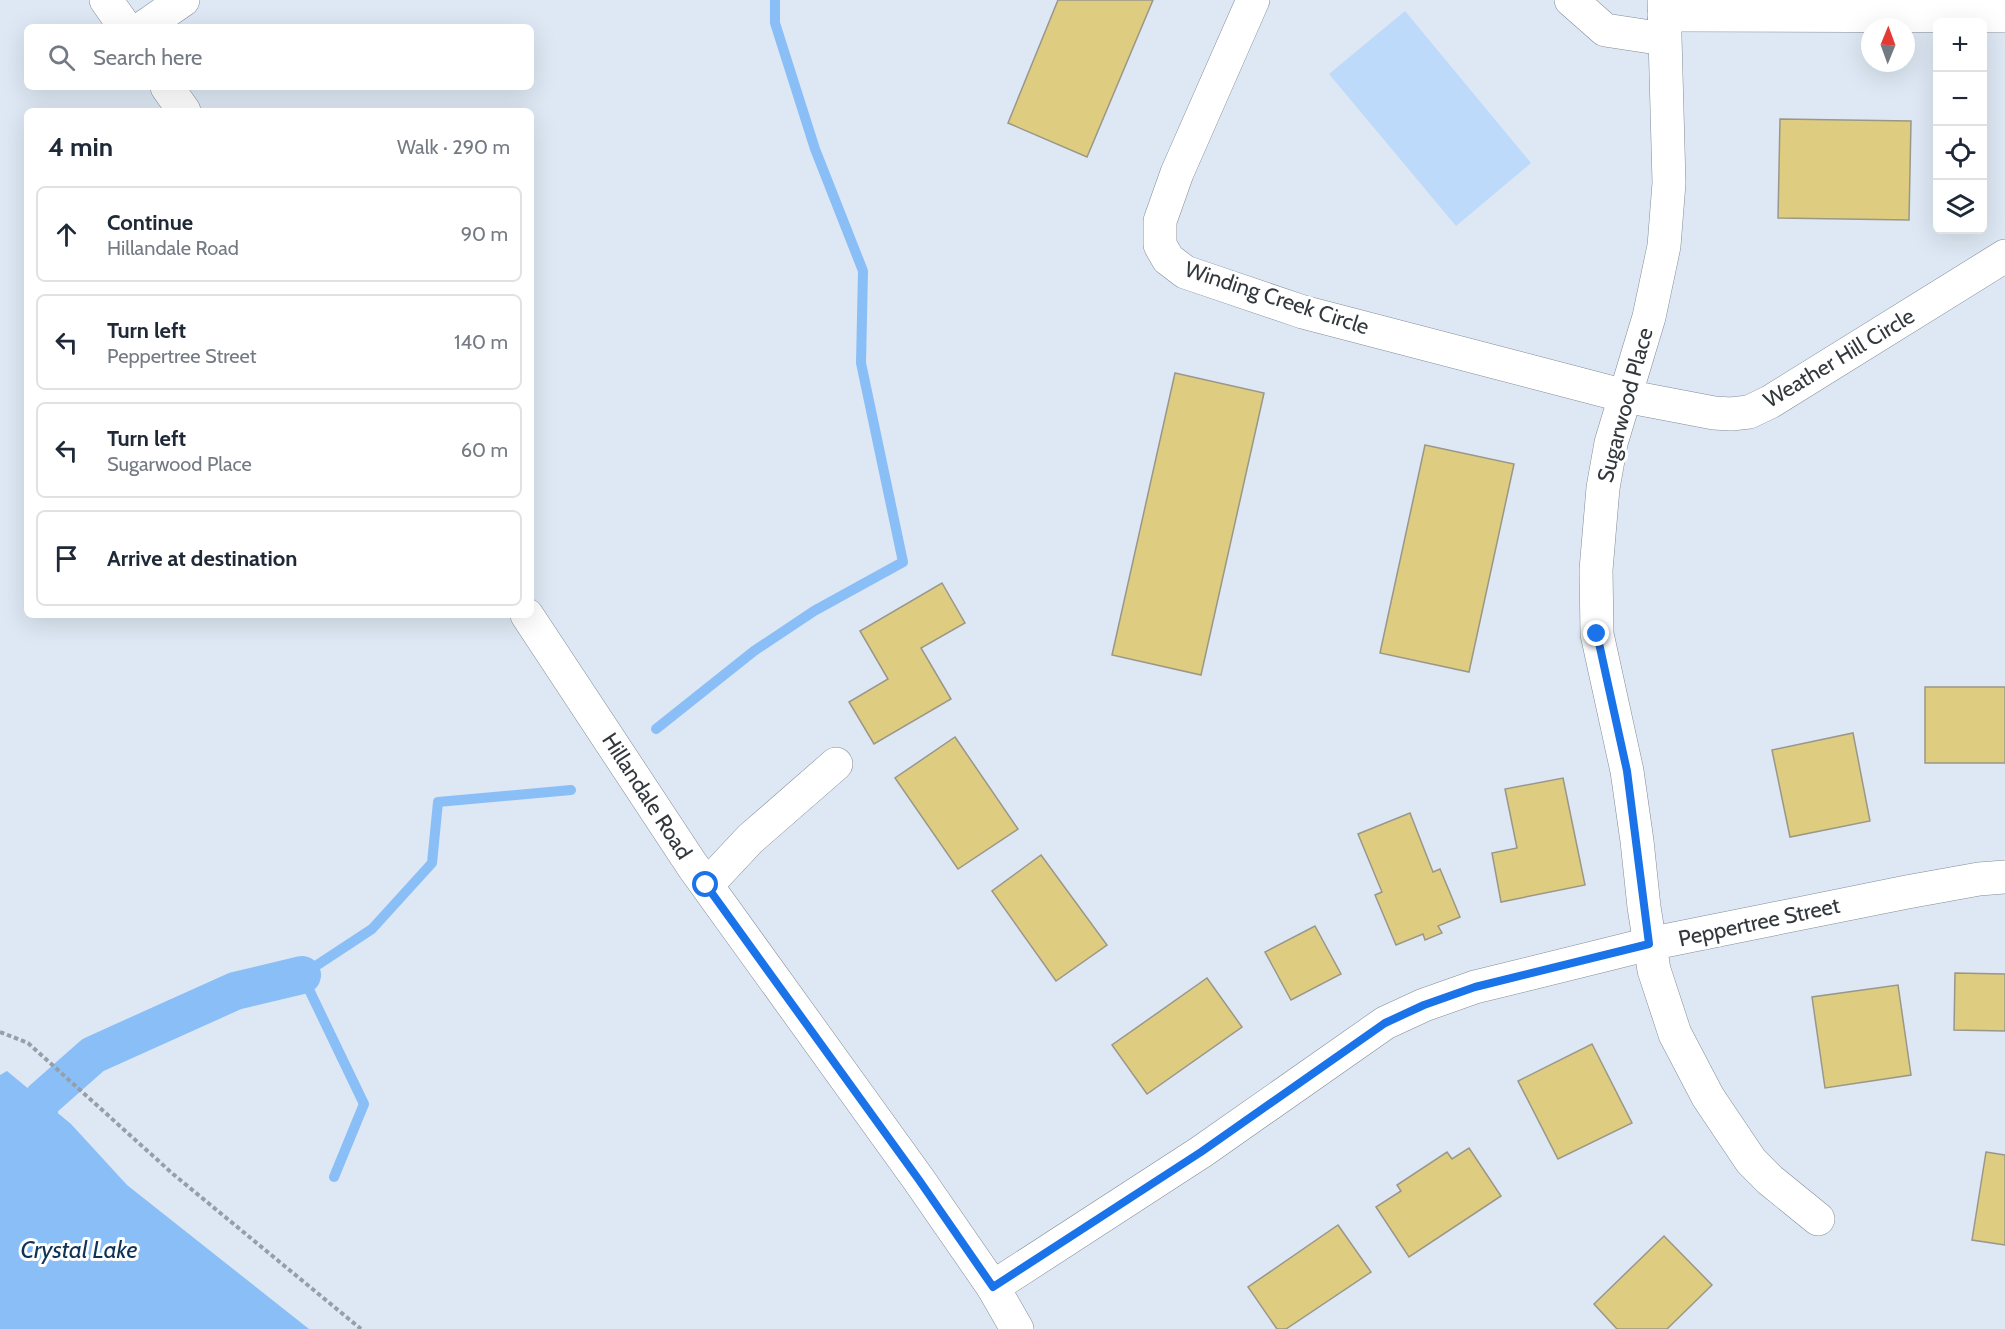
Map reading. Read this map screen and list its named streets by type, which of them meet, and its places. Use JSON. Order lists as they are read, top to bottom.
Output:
{
  "streets": {
    "street": [
      "Winding Creek Circle",
      "Weather Hill Circle",
      "Sugarwood Place",
      "Hillandale Road",
      "Peppertree Street"
    ]
  },
  "crossings": [
    ["Winding Creek Circle", "Weather Hill Circle"],
    ["Winding Creek Circle", "Sugarwood Place"],
    ["Weather Hill Circle", "Sugarwood Place"],
    ["Sugarwood Place", "Peppertree Street"],
    ["Hillandale Road", "Peppertree Street"]
  ],
  "water": ["Crystal Lake"],
  "north": "top",
  "page": {
    "map_buttons": ["+", "−"],
    "search": "Search here",
    "heading": ["4 min", "Walk · 290 m"],
    "list": [
      ["Continue", "Hillandale Road", "90 m"],
      ["Turn left", "Peppertree Street", "140 m"],
      ["Turn left", "Sugarwood Place", "60 m"],
      "Arrive at destination"
    ]
  }
}
